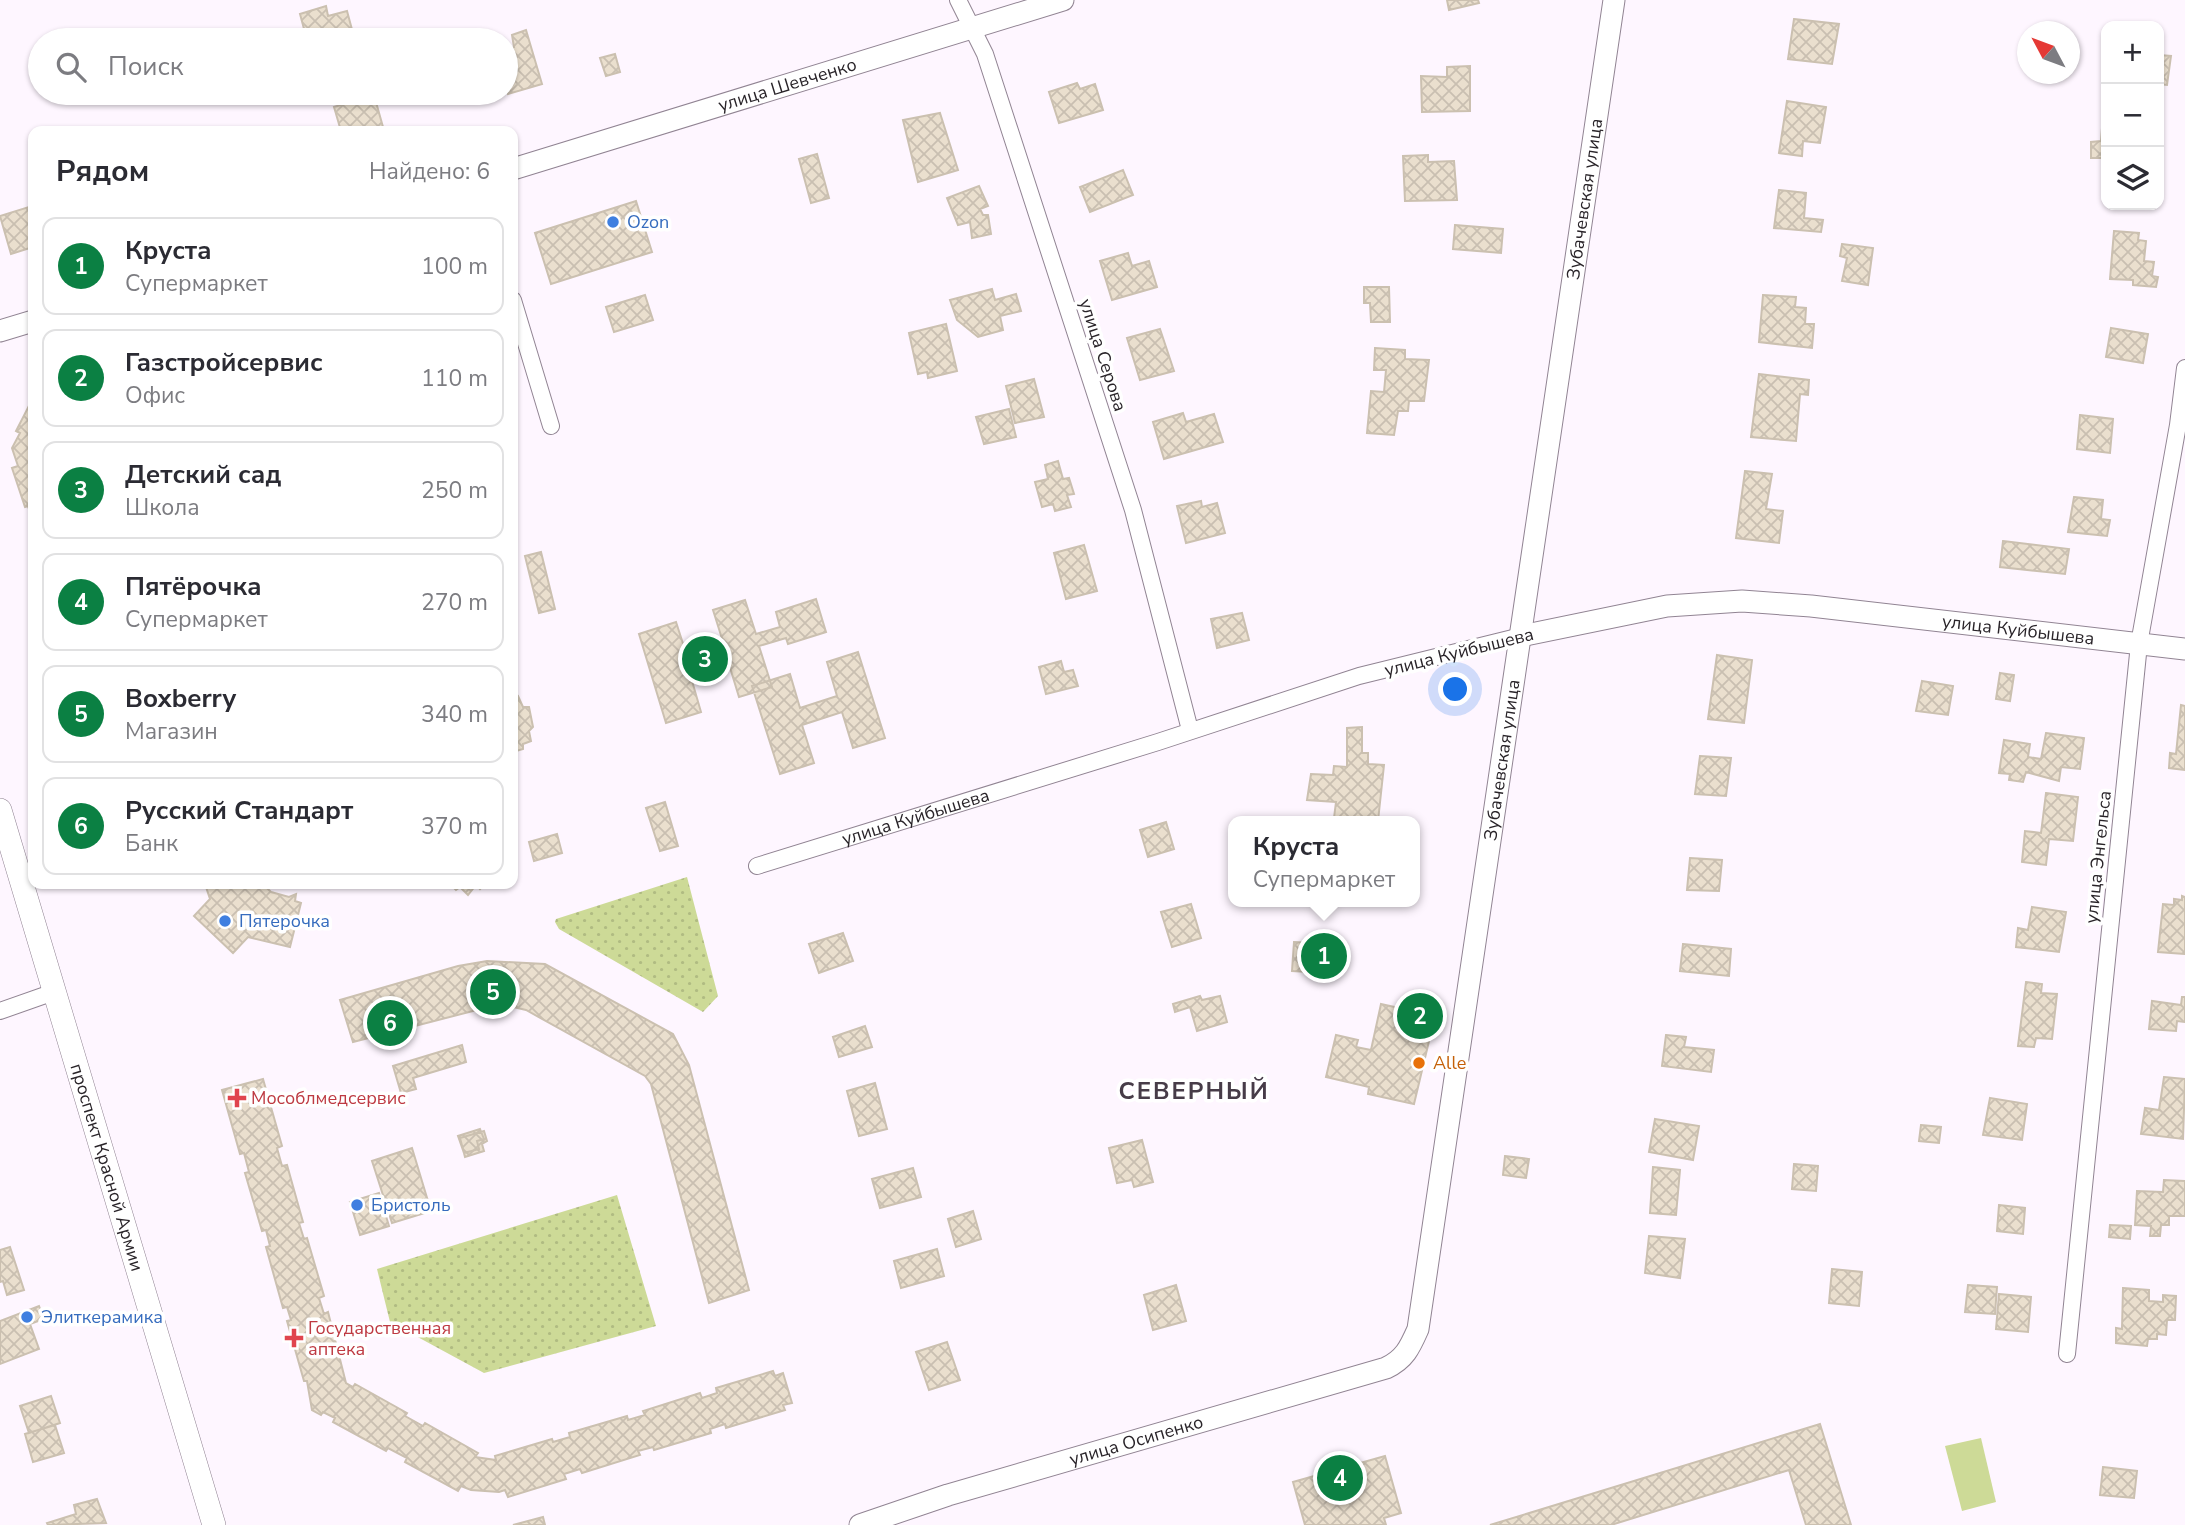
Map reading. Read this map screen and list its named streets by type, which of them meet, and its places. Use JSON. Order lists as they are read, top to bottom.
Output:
{
  "streets": {
    "main road": ["проспект Красной Армии"],
    "street": [
      "улица Шевченко",
      "Зубачевская улица",
      "улица Серова",
      "улица Куйбышева",
      "улица Энгельса",
      "улица Осипенко"
    ]
  },
  "crossings": [
    ["улица Шевченко", "улица Серова"],
    ["Зубачевская улица", "улица Куйбышева"],
    ["Зубачевская улица", "улица Осипенко"],
    ["улица Серова", "улица Куйбышева"],
    ["улица Куйбышева", "улица Энгельса"]
  ],
  "districts": ["СЕВЕРНЫЙ"],
  "places": {
    "other": [
      "Ozon",
      "Пятерочка",
      "Alle",
      "Бристоль",
      "Элиткерамика"
    ],
    "health": ["Мособлмедсервис", "Государственная аптека"]
  },
  "north": "top left",
  "page": {
    "map_buttons": ["+", "−"],
    "search": "Поиск",
    "heading": ["Рядом", "Найдено: 6"],
    "list": [
      {
        "mark": "1",
        "name": "Круста",
        "note": "Супермаркет",
        "value": "100 m"
      },
      {
        "mark": "2",
        "name": "Газстройсервис",
        "note": "Офис",
        "value": "110 m"
      },
      {
        "mark": "3",
        "name": "Детский сад",
        "note": "Школа",
        "value": "250 m"
      },
      {
        "mark": "4",
        "name": "Пятёрочка",
        "note": "Супермаркет",
        "value": "270 m"
      },
      {
        "mark": "5",
        "name": "Boxberry",
        "note": "Магазин",
        "value": "340 m"
      },
      {
        "mark": "6",
        "name": "Русский Стандарт",
        "note": "Банк",
        "value": "370 m"
      }
    ],
    "pins": [
      "3",
      "1",
      "5",
      "2",
      "6",
      "4"
    ],
    "popup": ["Круста", "Супермаркет"]
  }
}
